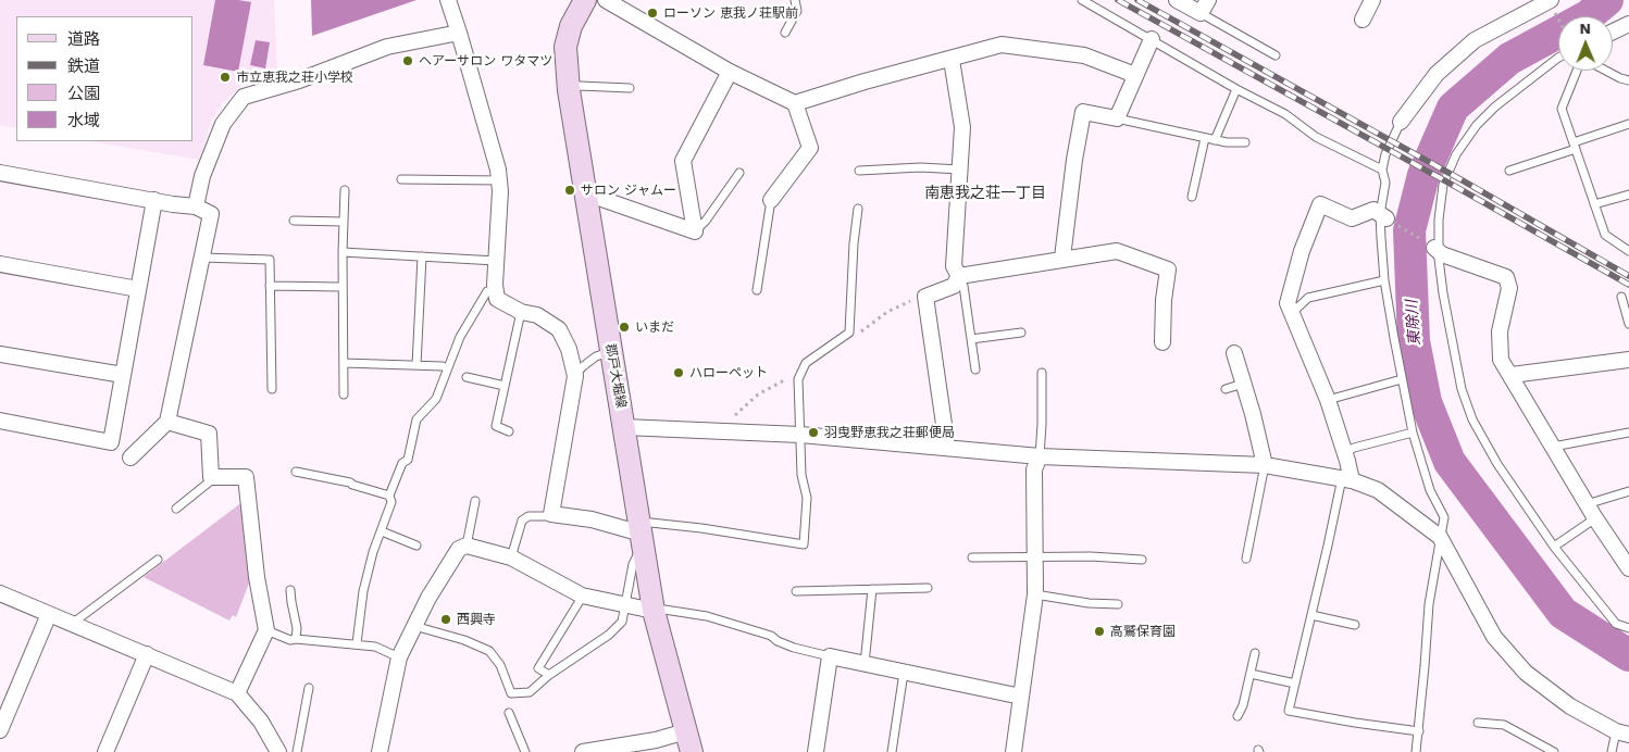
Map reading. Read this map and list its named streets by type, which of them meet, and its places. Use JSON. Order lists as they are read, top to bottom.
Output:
{
  "streets": {
    "main road": ["郡戸大堀線"]
  },
  "districts": ["南恵我之荘一丁目"],
  "water": ["東除川"],
  "places": [
    "ローソン 恵我ノ荘駅前",
    "ヘアーサロン ワタマツ",
    "市立恵我之荘小学校",
    "サロン ジャムー",
    "いまだ",
    "ハローペット",
    "羽曳野恵我之荘郵便局",
    "西興寺",
    "高鷲保育園"
  ],
  "legend": [
    "道路",
    "鉄道",
    "公園",
    "水域"
  ],
  "north": "top"
}
